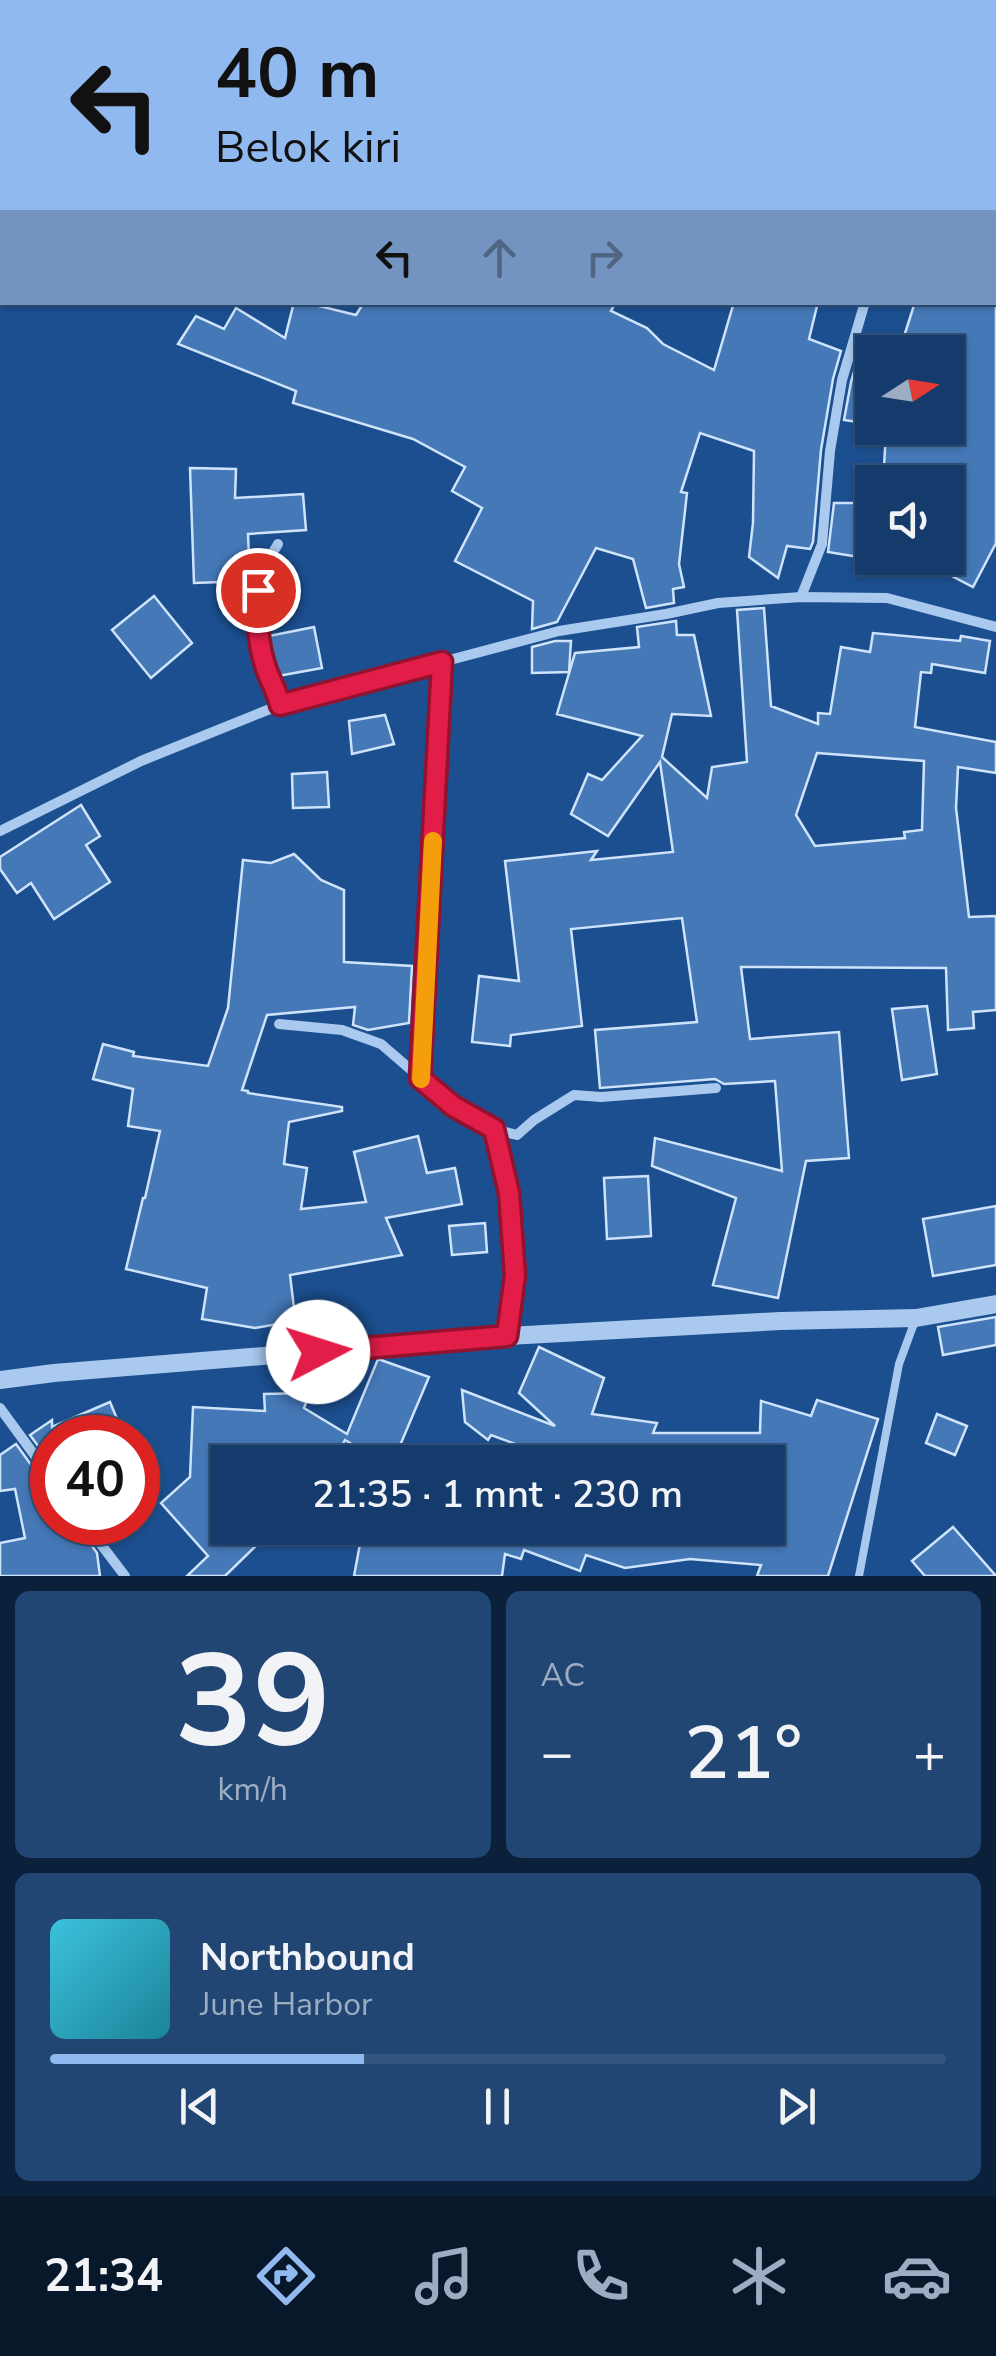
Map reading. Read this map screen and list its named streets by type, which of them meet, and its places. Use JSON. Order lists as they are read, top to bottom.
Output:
{
  "north": "right",
  "page": {
    "turn": ["40 m", "Belok kiri"],
    "limit": "40",
    "trip": "21:35 · 1 mnt · 230 m",
    "tile": [
      ["39", "km/h"],
      "AC"
    ],
    "heat": ["−", "21°", "+"],
    "song": ["Northbound", "June Harbor"],
    "tabs": "21:34"
  }
}
